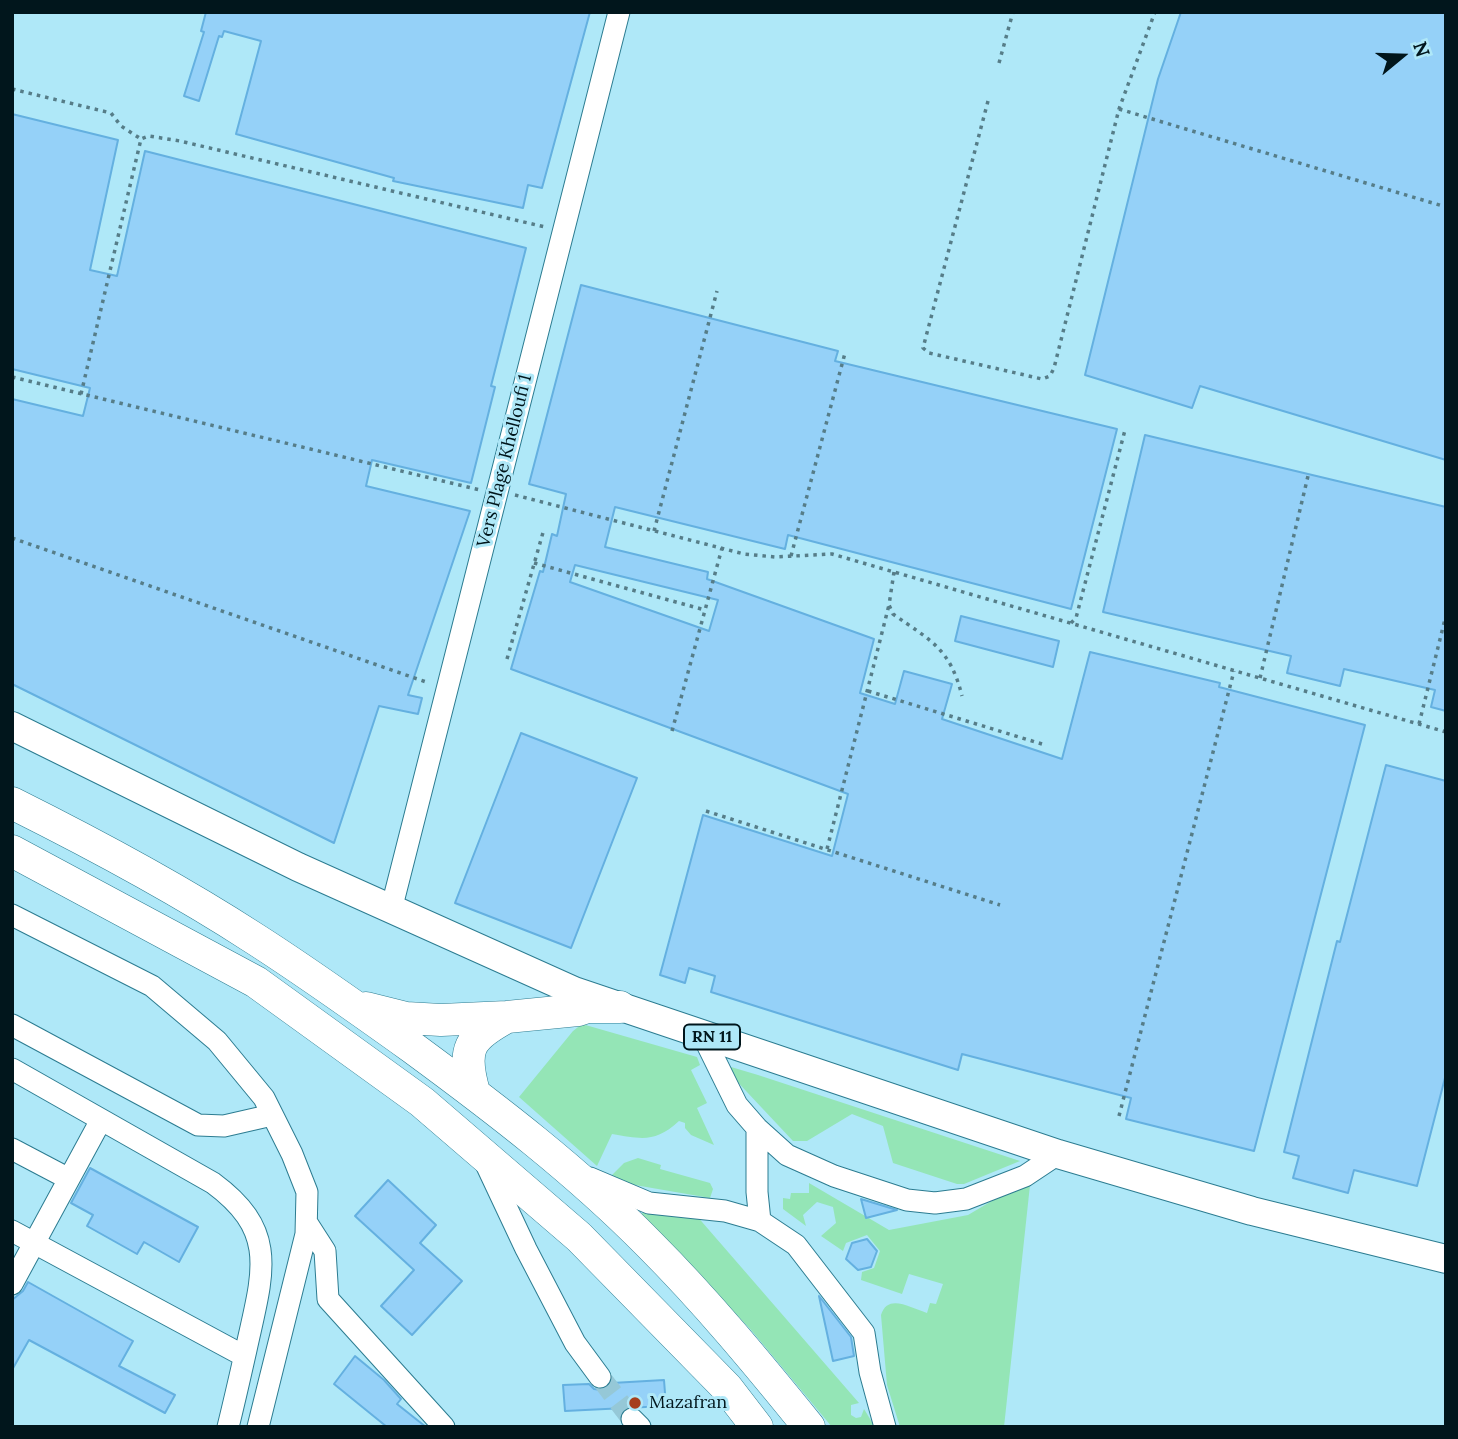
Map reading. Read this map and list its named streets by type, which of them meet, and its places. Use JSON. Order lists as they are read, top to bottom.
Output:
{
  "streets": {
    "main road": ["RN 11"],
    "street": ["Vers Plage Khelloufi 1"]
  },
  "crossings": [
    ["Vers Plage Khelloufi 1", "RN 11"]
  ],
  "places": ["Mazafran"],
  "north": "right"
}
